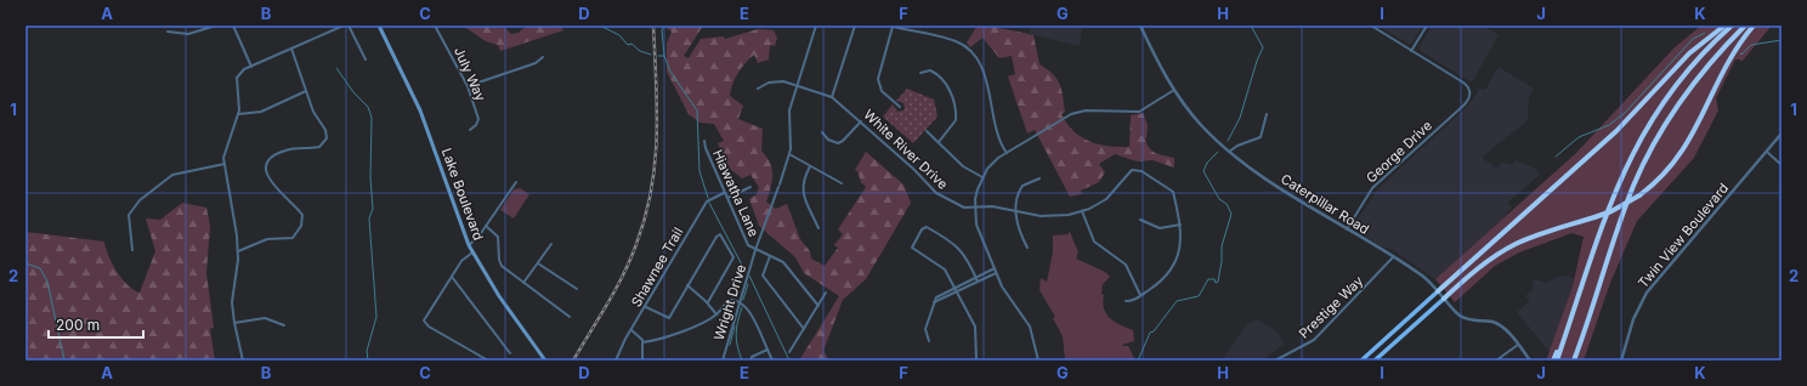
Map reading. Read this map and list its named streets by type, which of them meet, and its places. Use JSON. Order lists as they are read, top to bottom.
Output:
{
  "streets": {
    "main road": ["Lake Boulevard"],
    "street": [
      "July Way",
      "White River Drive",
      "George Drive",
      "Hiawatha Lane",
      "Caterpillar Road",
      "Twin View Boulevard",
      "Shawnee Trail",
      "Wright Drive",
      "Prestige Way"
    ]
  },
  "crossings": [
    ["White River Drive", "Wright Drive"],
    ["George Drive", "Caterpillar Road"],
    ["Hiawatha Lane", "Shawnee Trail"],
    ["Hiawatha Lane", "Wright Drive"],
    ["Caterpillar Road", "Prestige Way"]
  ],
  "scale_bar": "200 m",
  "grid": {
    "columns": [
      "A",
      "B",
      "C",
      "D",
      "E",
      "F",
      "G",
      "H",
      "I",
      "J",
      "K"
    ],
    "rows": ["1", "2"]
  }
}
